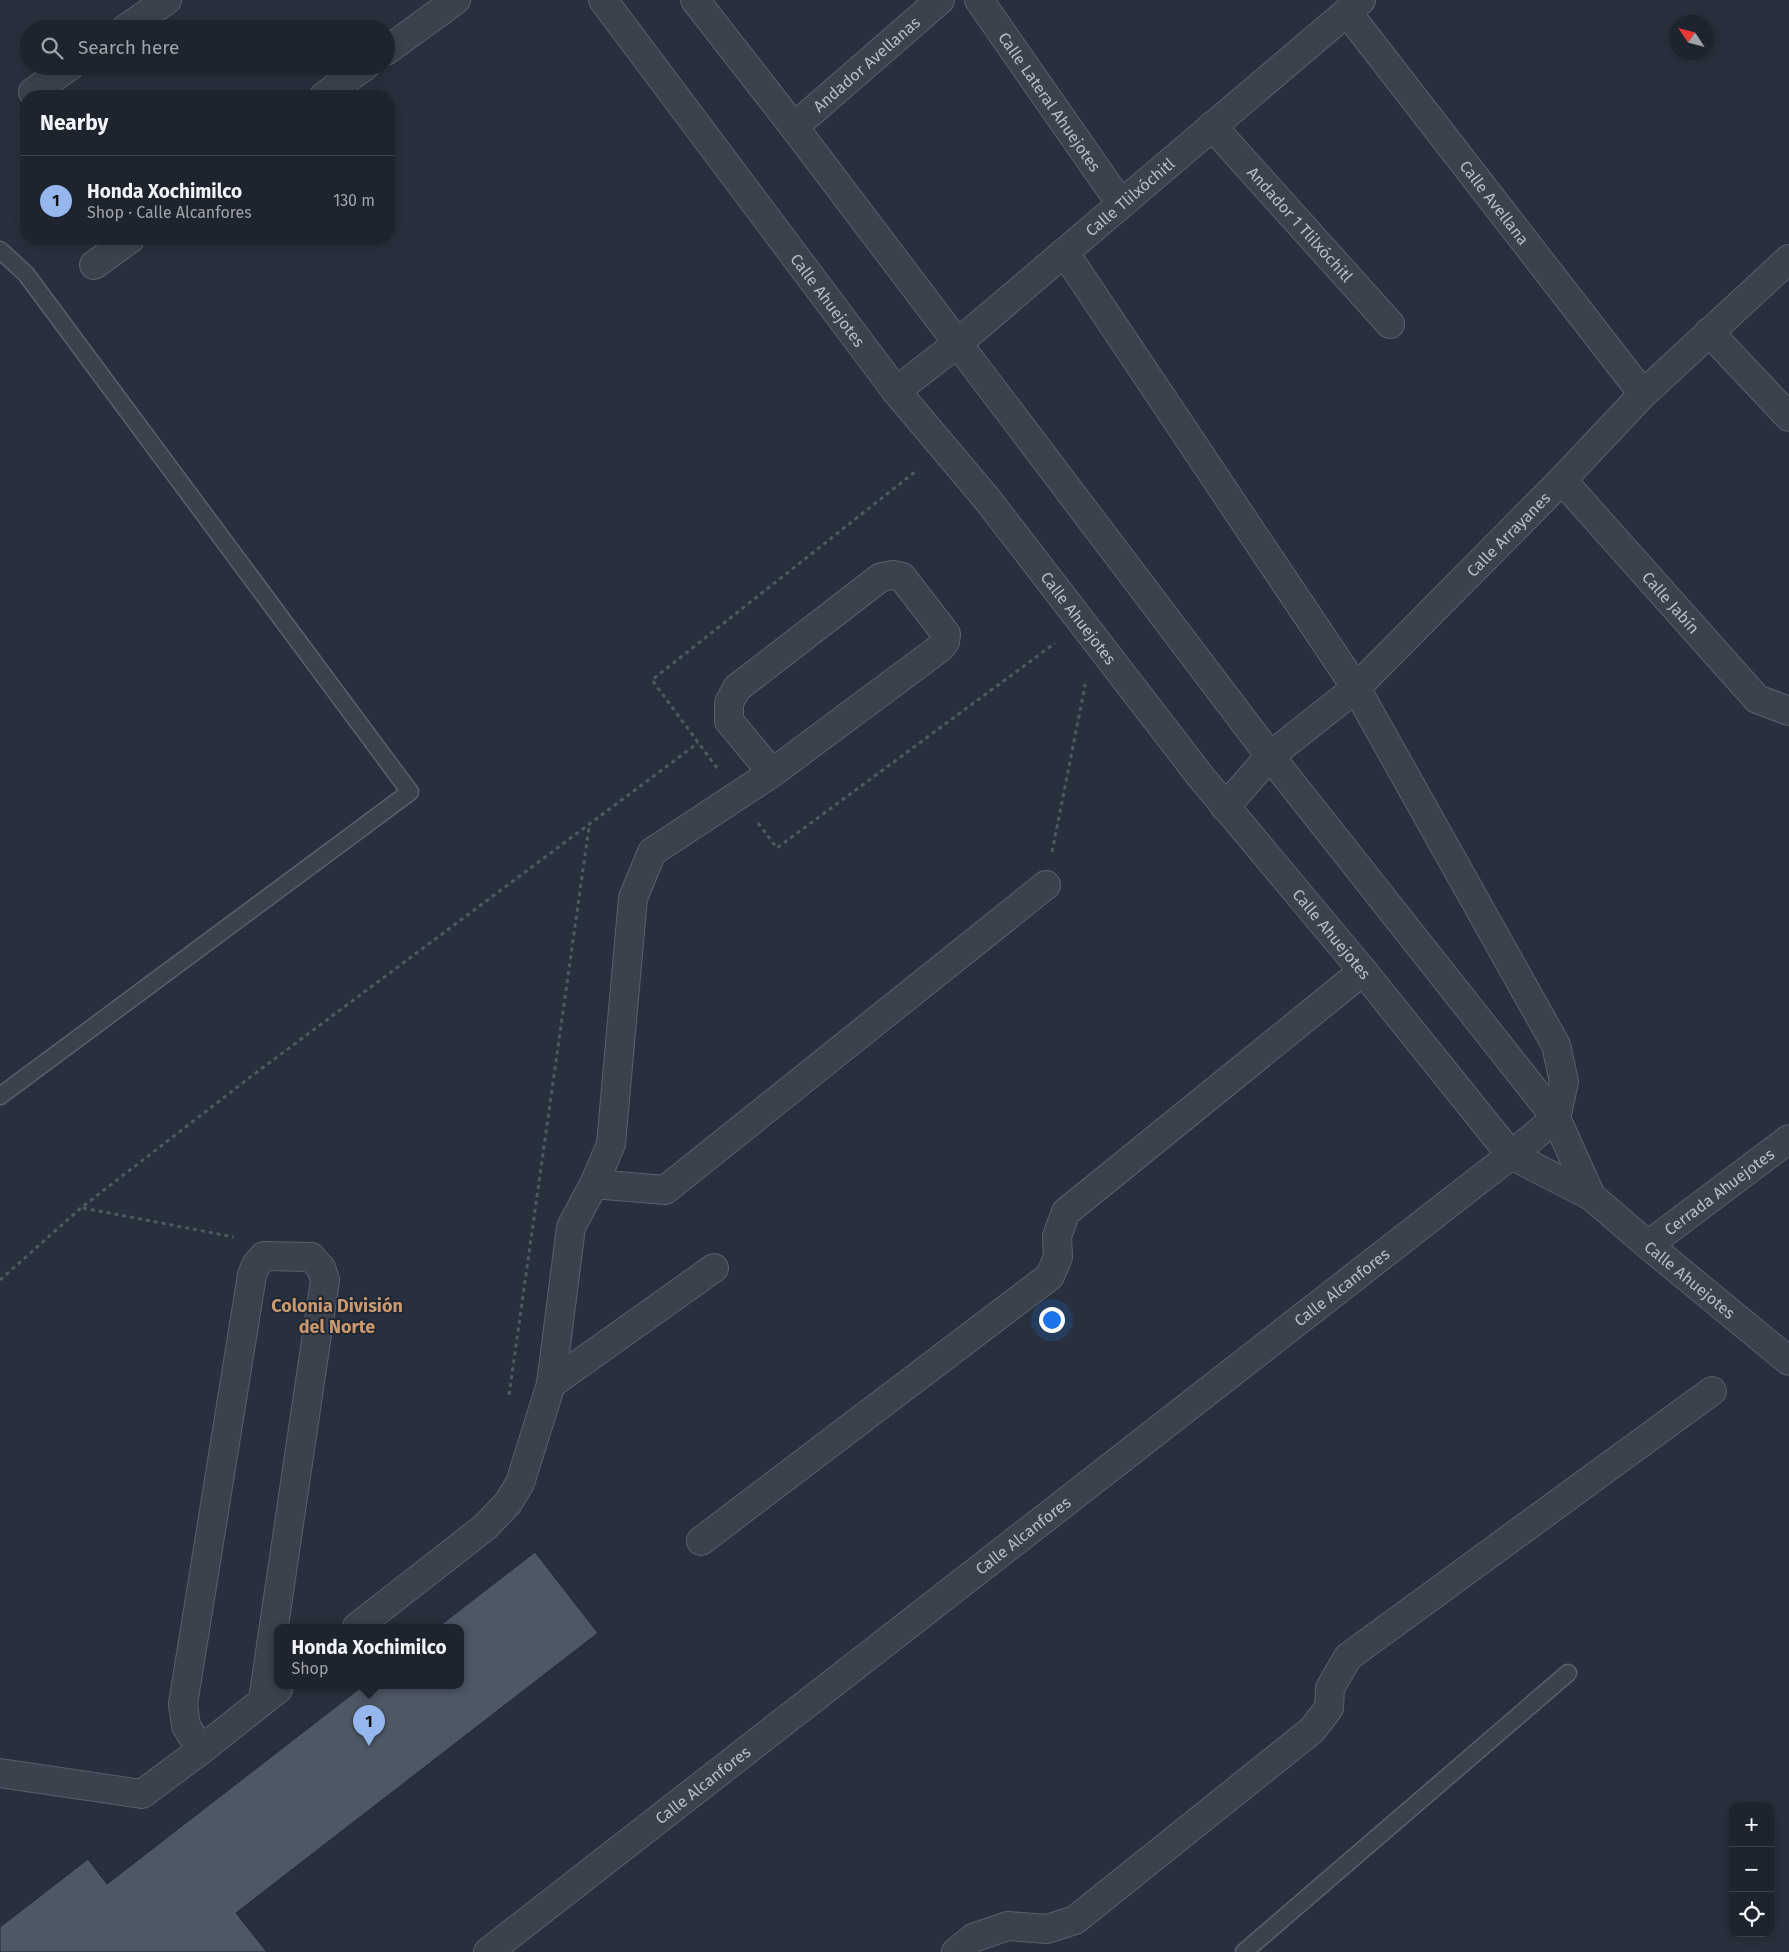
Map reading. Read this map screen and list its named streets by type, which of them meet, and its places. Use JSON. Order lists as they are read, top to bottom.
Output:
{
  "streets": {
    "street": [
      "Andador Avellanas",
      "Calle Lateral Ahuejotes",
      "Calle Tlilxóchitl",
      "Calle Avellana",
      "Andador 1 Tlilxóchitl",
      "Calle Ahuejotes",
      "Calle Arrayanes",
      "Calle Jabín",
      "Cerrada Ahuejotes",
      "Calle Alcanfores"
    ]
  },
  "crossings": [
    ["Andador Avellanas", "Calle Ahuejotes"],
    ["Calle Lateral Ahuejotes", "Calle Tlilxóchitl"],
    ["Calle Tlilxóchitl", "Calle Avellana"],
    ["Calle Tlilxóchitl", "Andador 1 Tlilxóchitl"],
    ["Calle Tlilxóchitl", "Calle Ahuejotes"],
    ["Calle Avellana", "Calle Arrayanes"],
    ["Calle Ahuejotes", "Calle Arrayanes"],
    ["Calle Ahuejotes", "Cerrada Ahuejotes"],
    ["Calle Ahuejotes", "Calle Alcanfores"],
    ["Calle Arrayanes", "Calle Jabín"]
  ],
  "districts": ["Colonia División del Norte"],
  "north": "top left",
  "page": {
    "search": "Search here",
    "heading": "Nearby",
    "list": [
      {
        "mark": "1",
        "name": "Honda Xochimilco",
        "note": "Shop · Calle Alcanfores",
        "value": "130 m"
      }
    ],
    "popup": ["Honda Xochimilco", "Shop"],
    "pins": "1",
    "map_buttons": ["+", "−"]
  }
}
